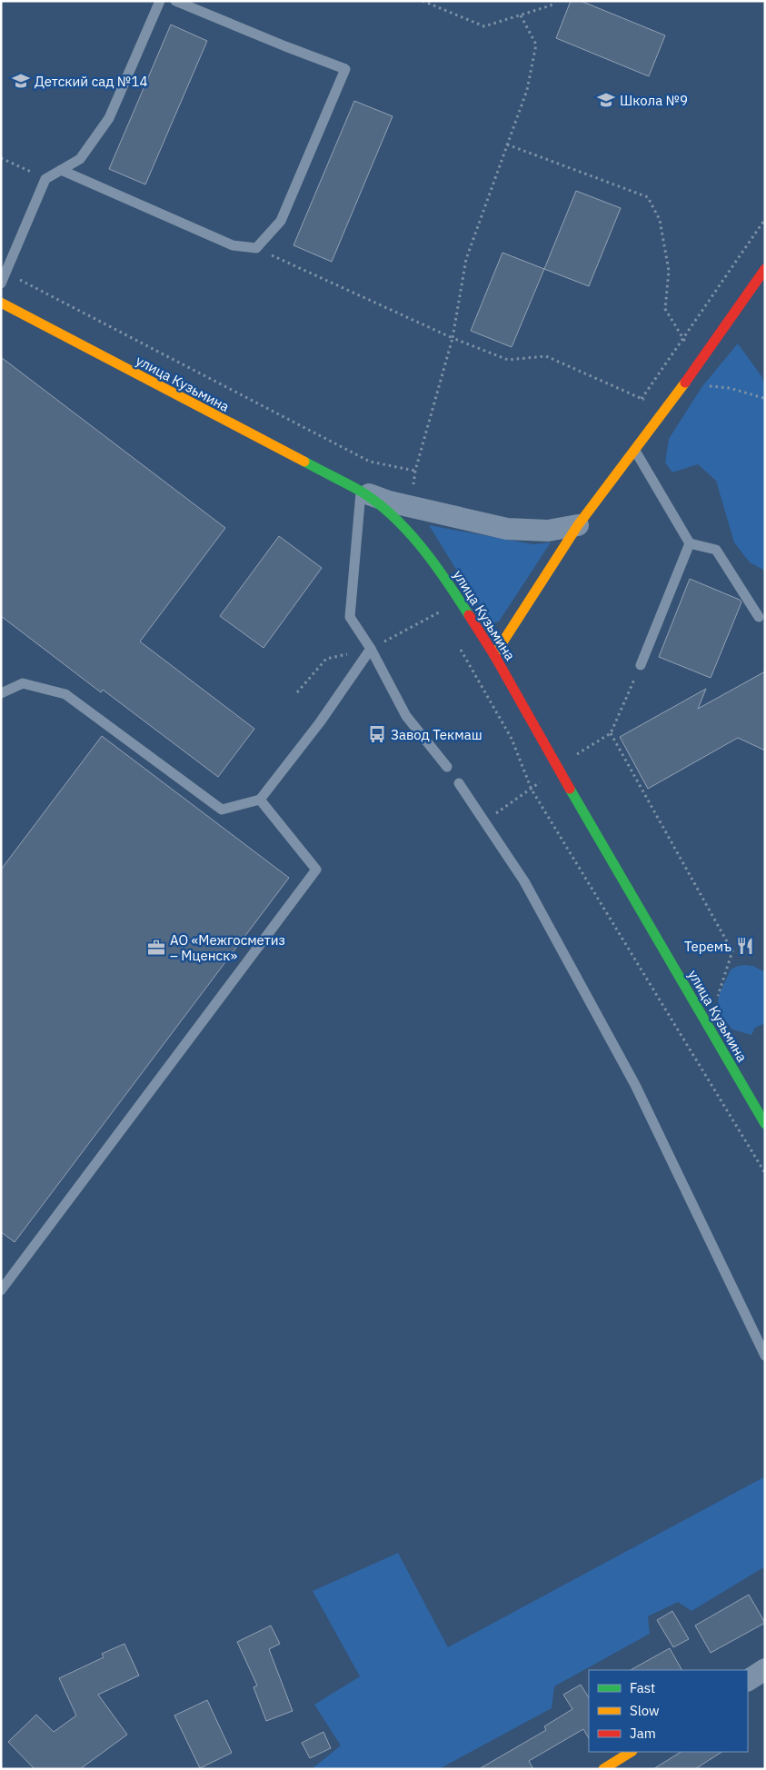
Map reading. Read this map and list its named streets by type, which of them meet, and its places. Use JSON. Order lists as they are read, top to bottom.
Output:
{
  "streets": {
    "main road": ["улица Кузьмина"]
  },
  "places": {
    "school or university": ["Детский сад №14", "Школа №9"],
    "bus stop": ["Завод Текмаш"],
    "restaurant": ["Теремъ"],
    "office": ["АО «Межгосметиз – Мценск»"]
  },
  "legend": ["Fast", "Slow", "Jam"]
}
